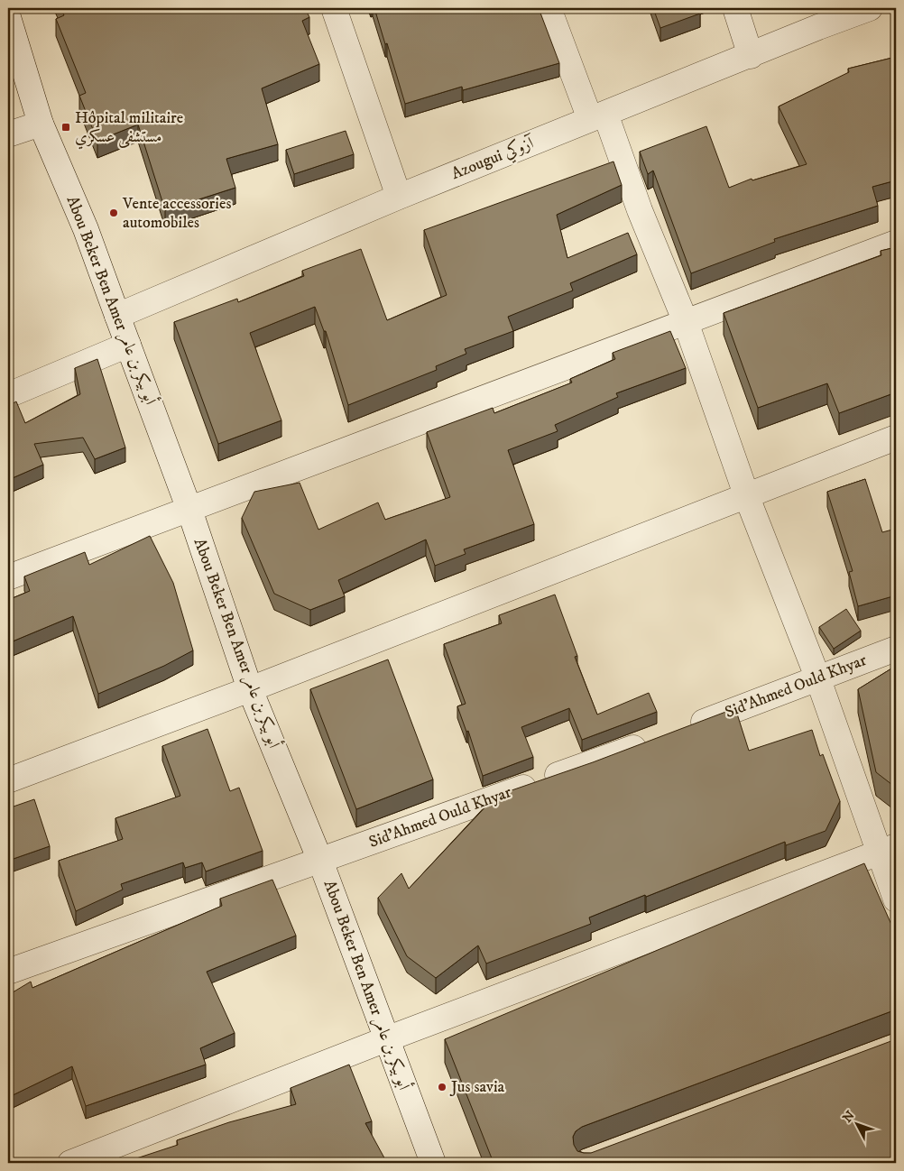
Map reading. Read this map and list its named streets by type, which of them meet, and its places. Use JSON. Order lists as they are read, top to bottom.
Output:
{
  "streets": {
    "street": ["Azougui آزوكي", "Abou Beker Ben Amer أبو بيكر بن عامر", "Sid'Ahmed Ould Khyar"]
  },
  "crossings": [
    ["Azougui آزوكي", "Abou Beker Ben Amer أبو بيكر بن عامر"],
    ["Abou Beker Ben Amer أبو بيكر بن عامر", "Sid'Ahmed Ould Khyar"]
  ],
  "places": {
    "transit": ["Hôpital militaire مستشفى عسكري"],
    "other": ["Vente accessories automobiles", "Jus savia"]
  },
  "north": "top left"
}
